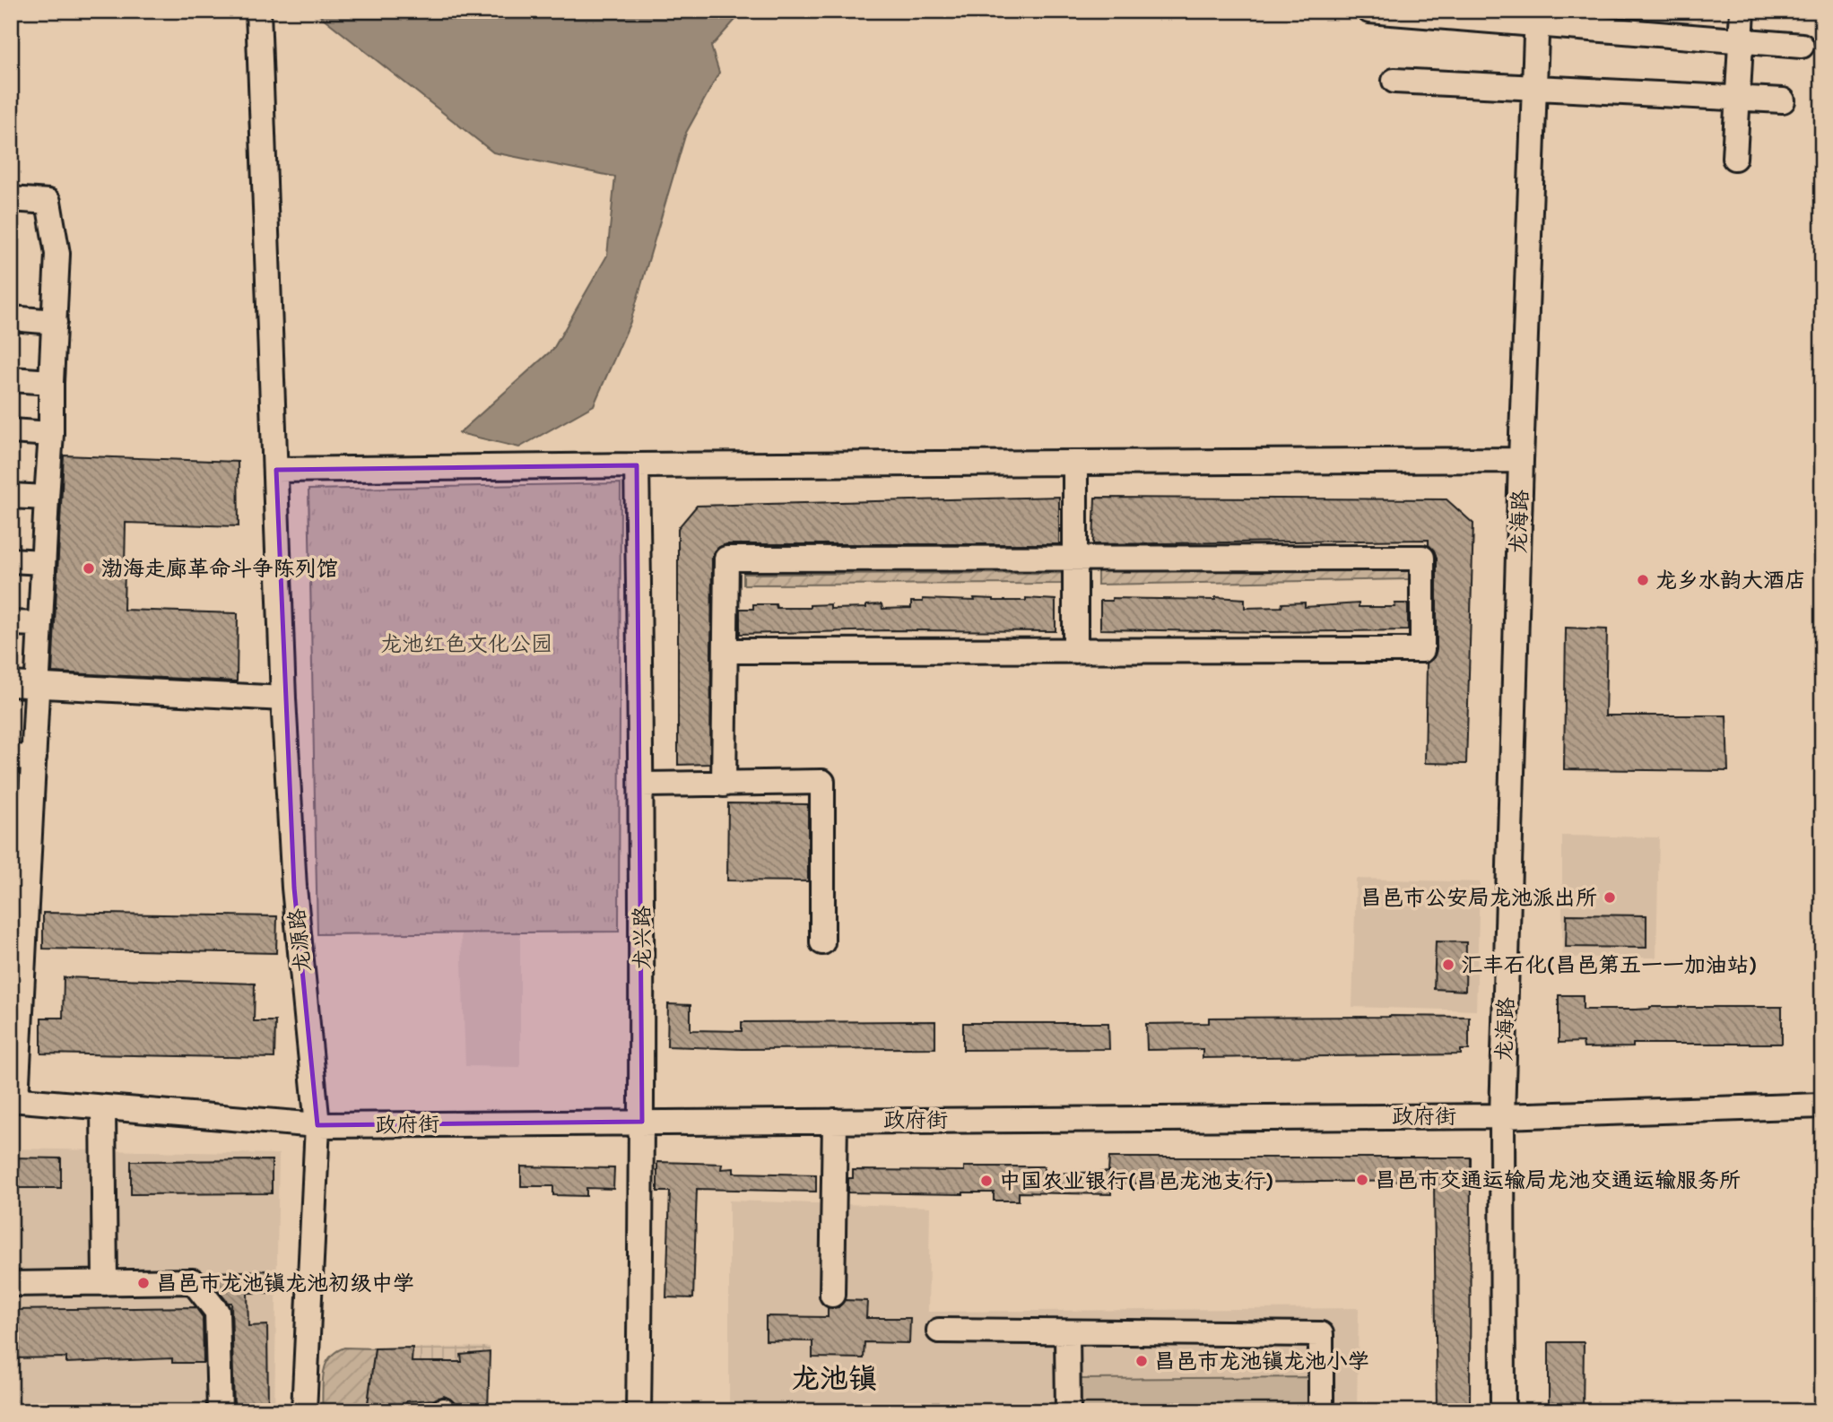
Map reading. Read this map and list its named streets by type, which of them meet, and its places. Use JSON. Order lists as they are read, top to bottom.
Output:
{
  "streets": {
    "street": [
      "龙海路",
      "龙兴路",
      "龙源路",
      "政府街"
    ]
  },
  "crossings": [
    ["龙海路", "政府街"],
    ["龙兴路", "政府街"],
    ["龙源路", "政府街"]
  ],
  "districts": ["龙池镇"],
  "parks": ["龙池红色文化公园"],
  "places": [
    "渤海走廊革命斗争陈列馆",
    "龙乡水韵大酒店",
    "昌邑市公安局龙池派出所",
    "汇丰石化(昌邑第五一一加油站)",
    "昌邑市交通运输局龙池交通运输服务所",
    "中国农业银行(昌邑龙池支行)",
    "昌邑市龙池镇龙池初级中学",
    "昌邑市龙池镇龙池小学"
  ]
}
